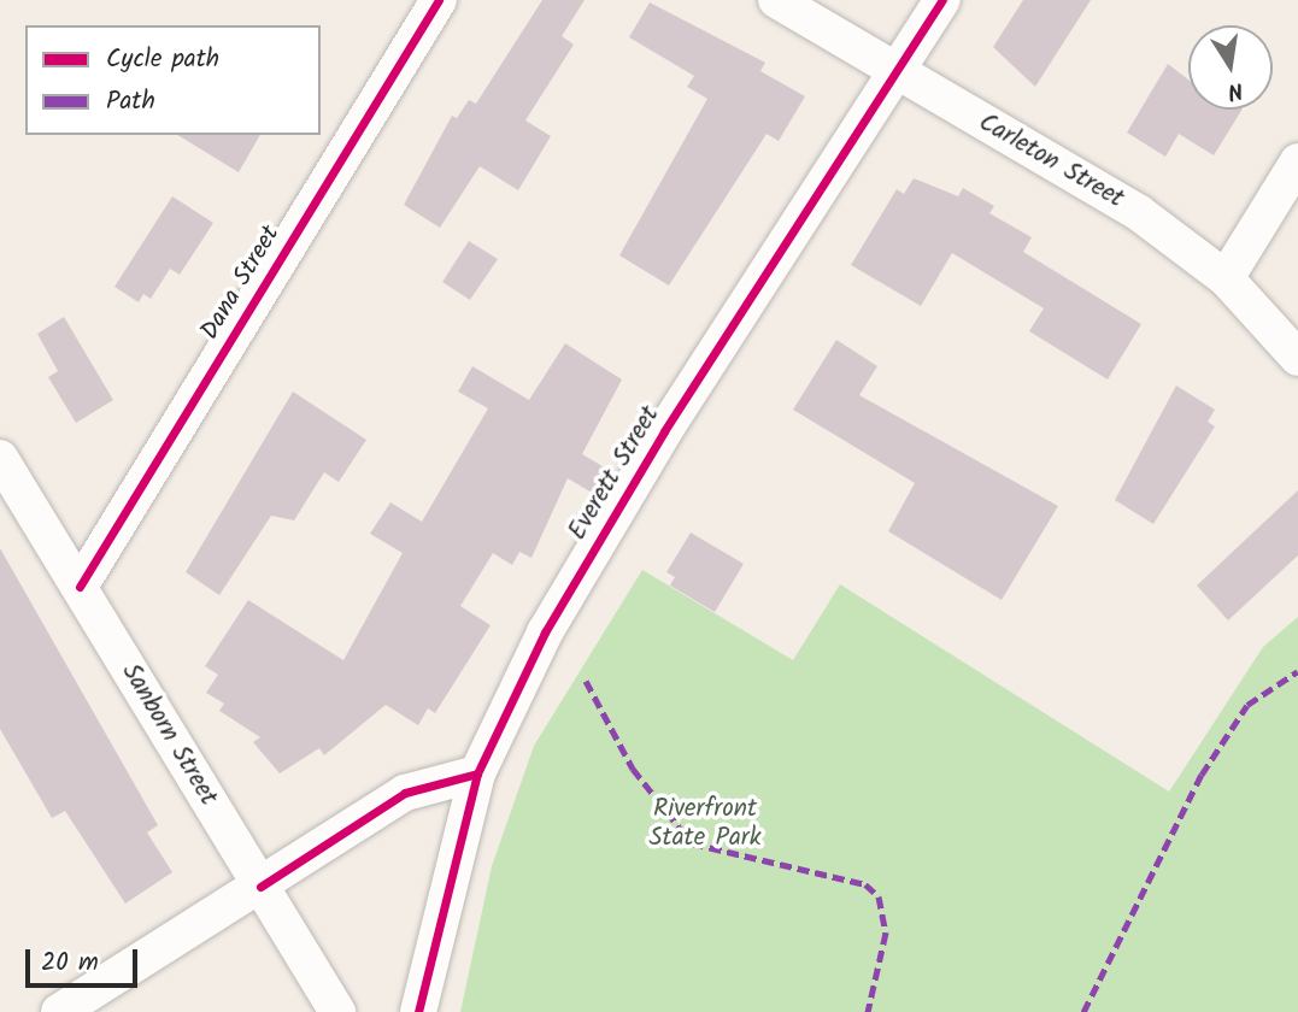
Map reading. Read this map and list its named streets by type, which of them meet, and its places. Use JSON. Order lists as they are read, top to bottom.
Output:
{
  "streets": {
    "street": [
      "Carleton Street",
      "Dana Street",
      "Everett Street",
      "Sanborn Street"
    ]
  },
  "crossings": [
    ["Carleton Street", "Everett Street"],
    ["Dana Street", "Sanborn Street"]
  ],
  "parks": ["Riverfront State Park"],
  "legend": ["Cycle path", "Path"],
  "scale_bar": "20 m",
  "north": "bottom"
}
